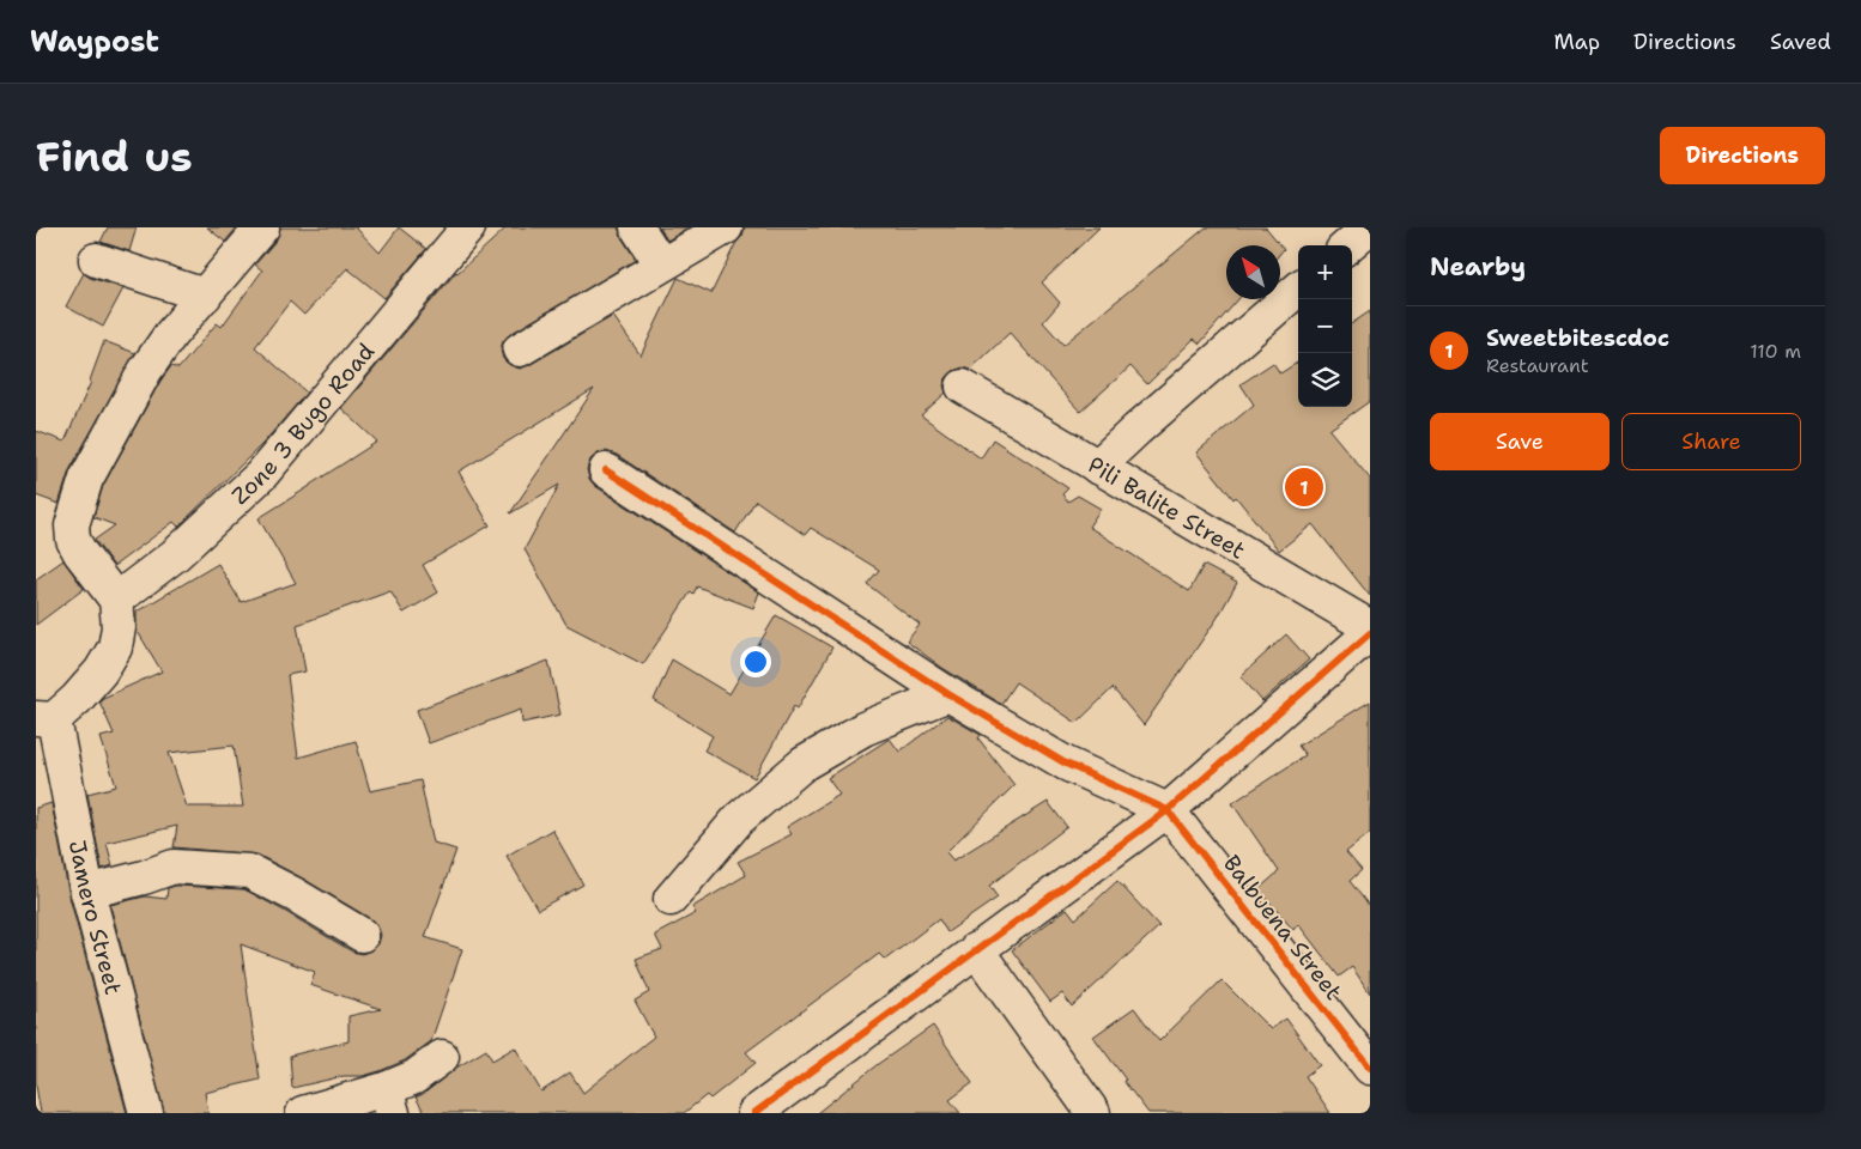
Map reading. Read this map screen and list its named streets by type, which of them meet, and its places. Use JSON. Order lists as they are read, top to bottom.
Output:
{
  "streets": {
    "street": [
      "Zone 3 Bugo Road",
      "Pili Balite Street",
      "Jamero Street",
      "Balbuena Street"
    ]
  },
  "north": "top left",
  "page": {
    "header": "Waypost",
    "nav": ["Map", "Directions", "Saved"],
    "buttons": [
      "Directions",
      ["Save", "Share"]
    ],
    "title": "Find us",
    "heading": "Nearby",
    "map_buttons": ["+", "−"],
    "list": [
      {
        "mark": "1",
        "name": "Sweetbitescdoc",
        "note": "Restaurant",
        "value": "110 m"
      }
    ],
    "pins": "1"
  }
}
